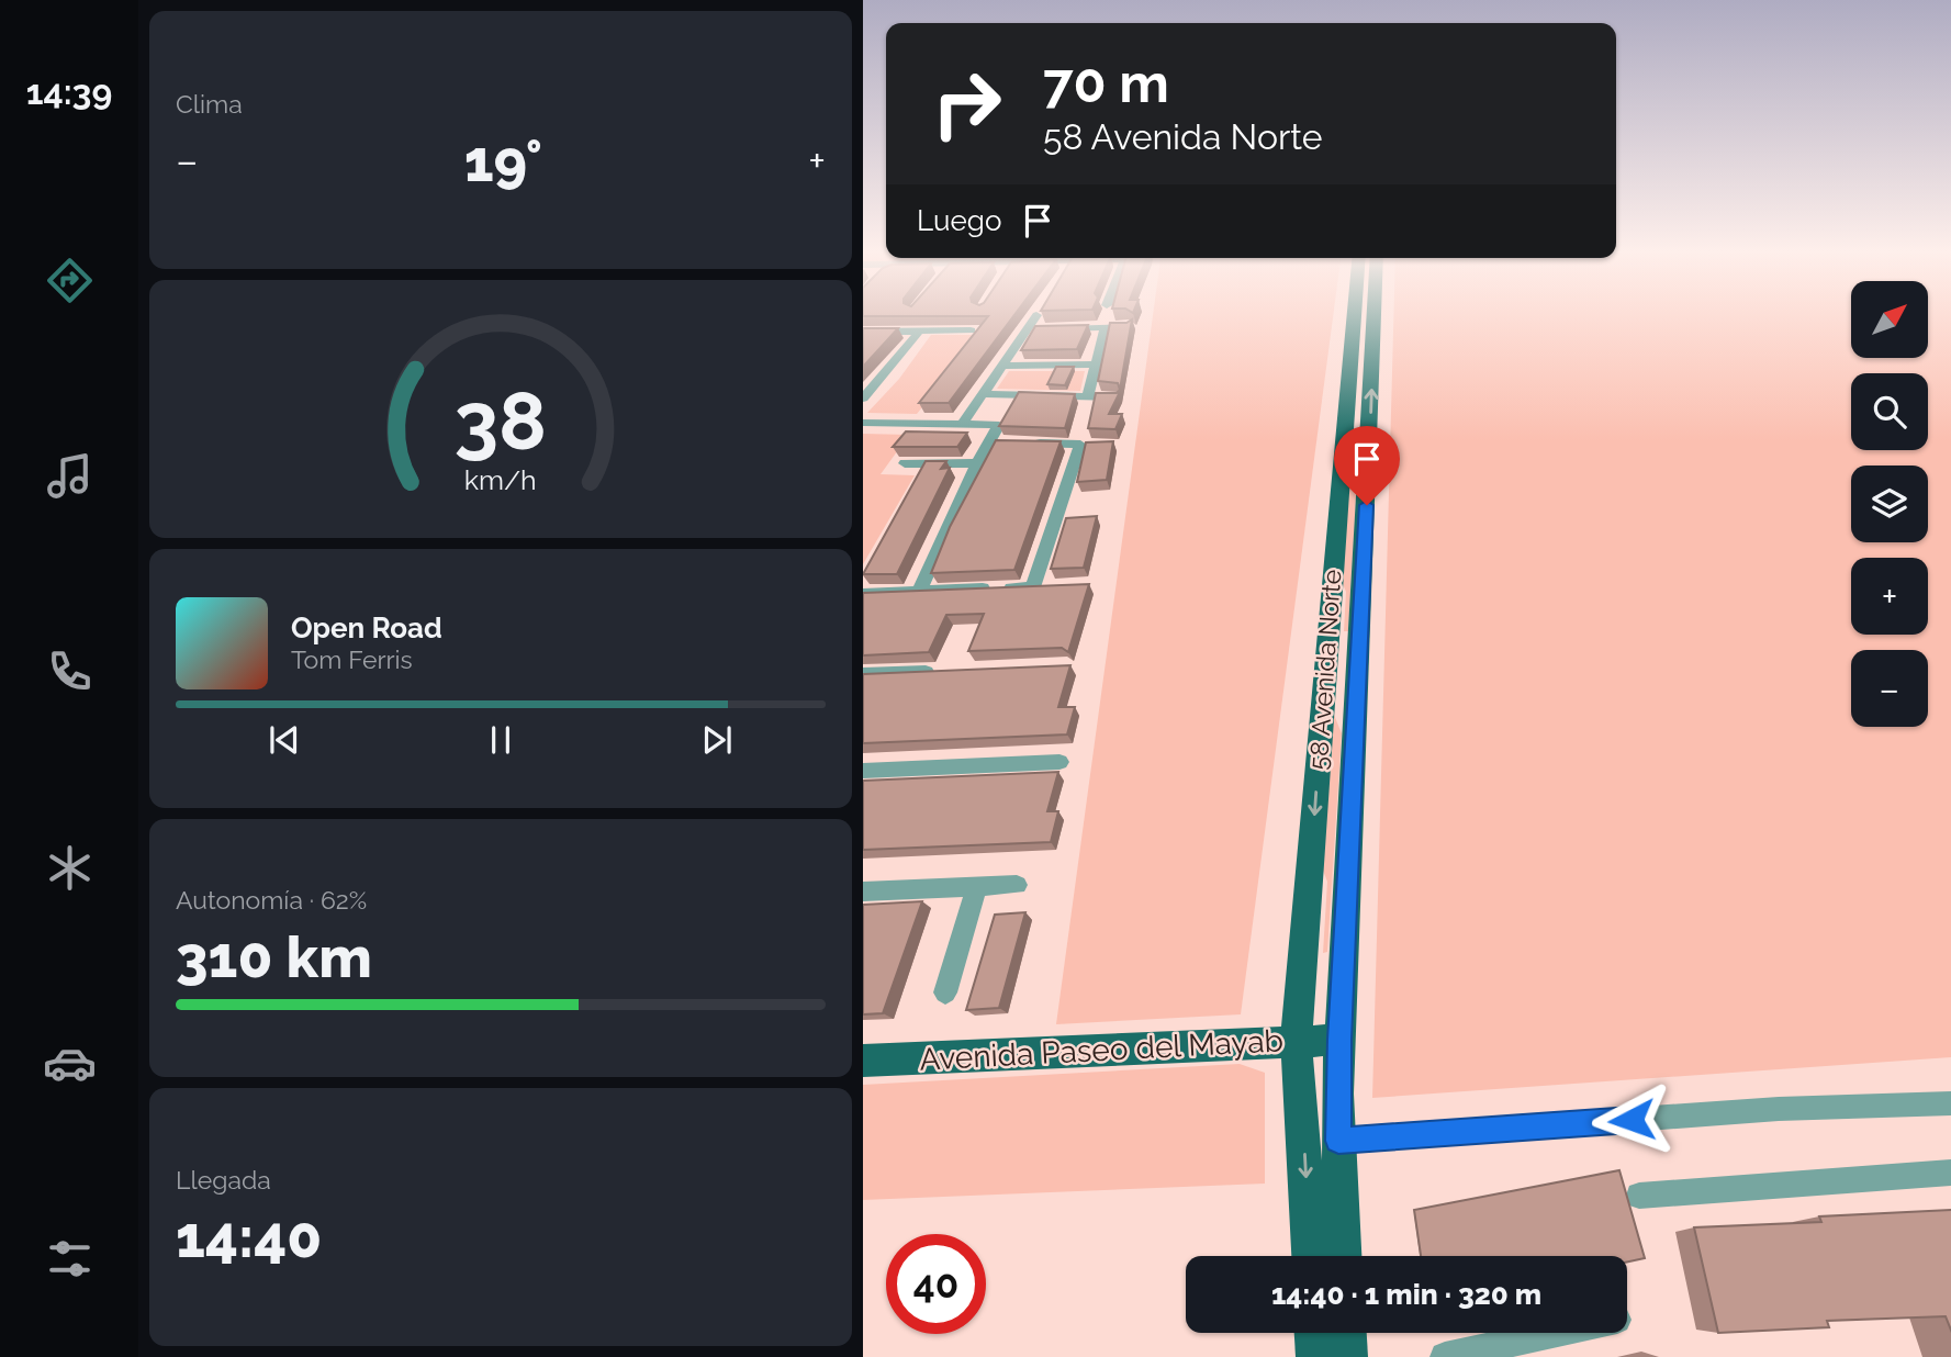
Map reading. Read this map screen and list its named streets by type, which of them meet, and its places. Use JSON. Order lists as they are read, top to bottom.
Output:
{
  "streets": {
    "main road": ["58 Avenida Norte", "Avenida Paseo del Mayab"]
  },
  "crossings": [
    ["58 Avenida Norte", "Avenida Paseo del Mayab"]
  ],
  "north": "top right",
  "page": {
    "tabs": "14:39",
    "tile": [
      "Clima",
      ["Autonomía · 62%", "310 km"],
      ["Llegada", "14:40"]
    ],
    "turn": ["70 m", "58 Avenida Norte"],
    "heat": ["−", "19°", "+"],
    "then": "Luego",
    "map_buttons": ["+", "−"],
    "song": ["Open Road", "Tom Ferris"],
    "limit": "40",
    "trip": "14:40 · 1 min · 320 m",
    "gauge": ["38", "km/h"]
  }
}
